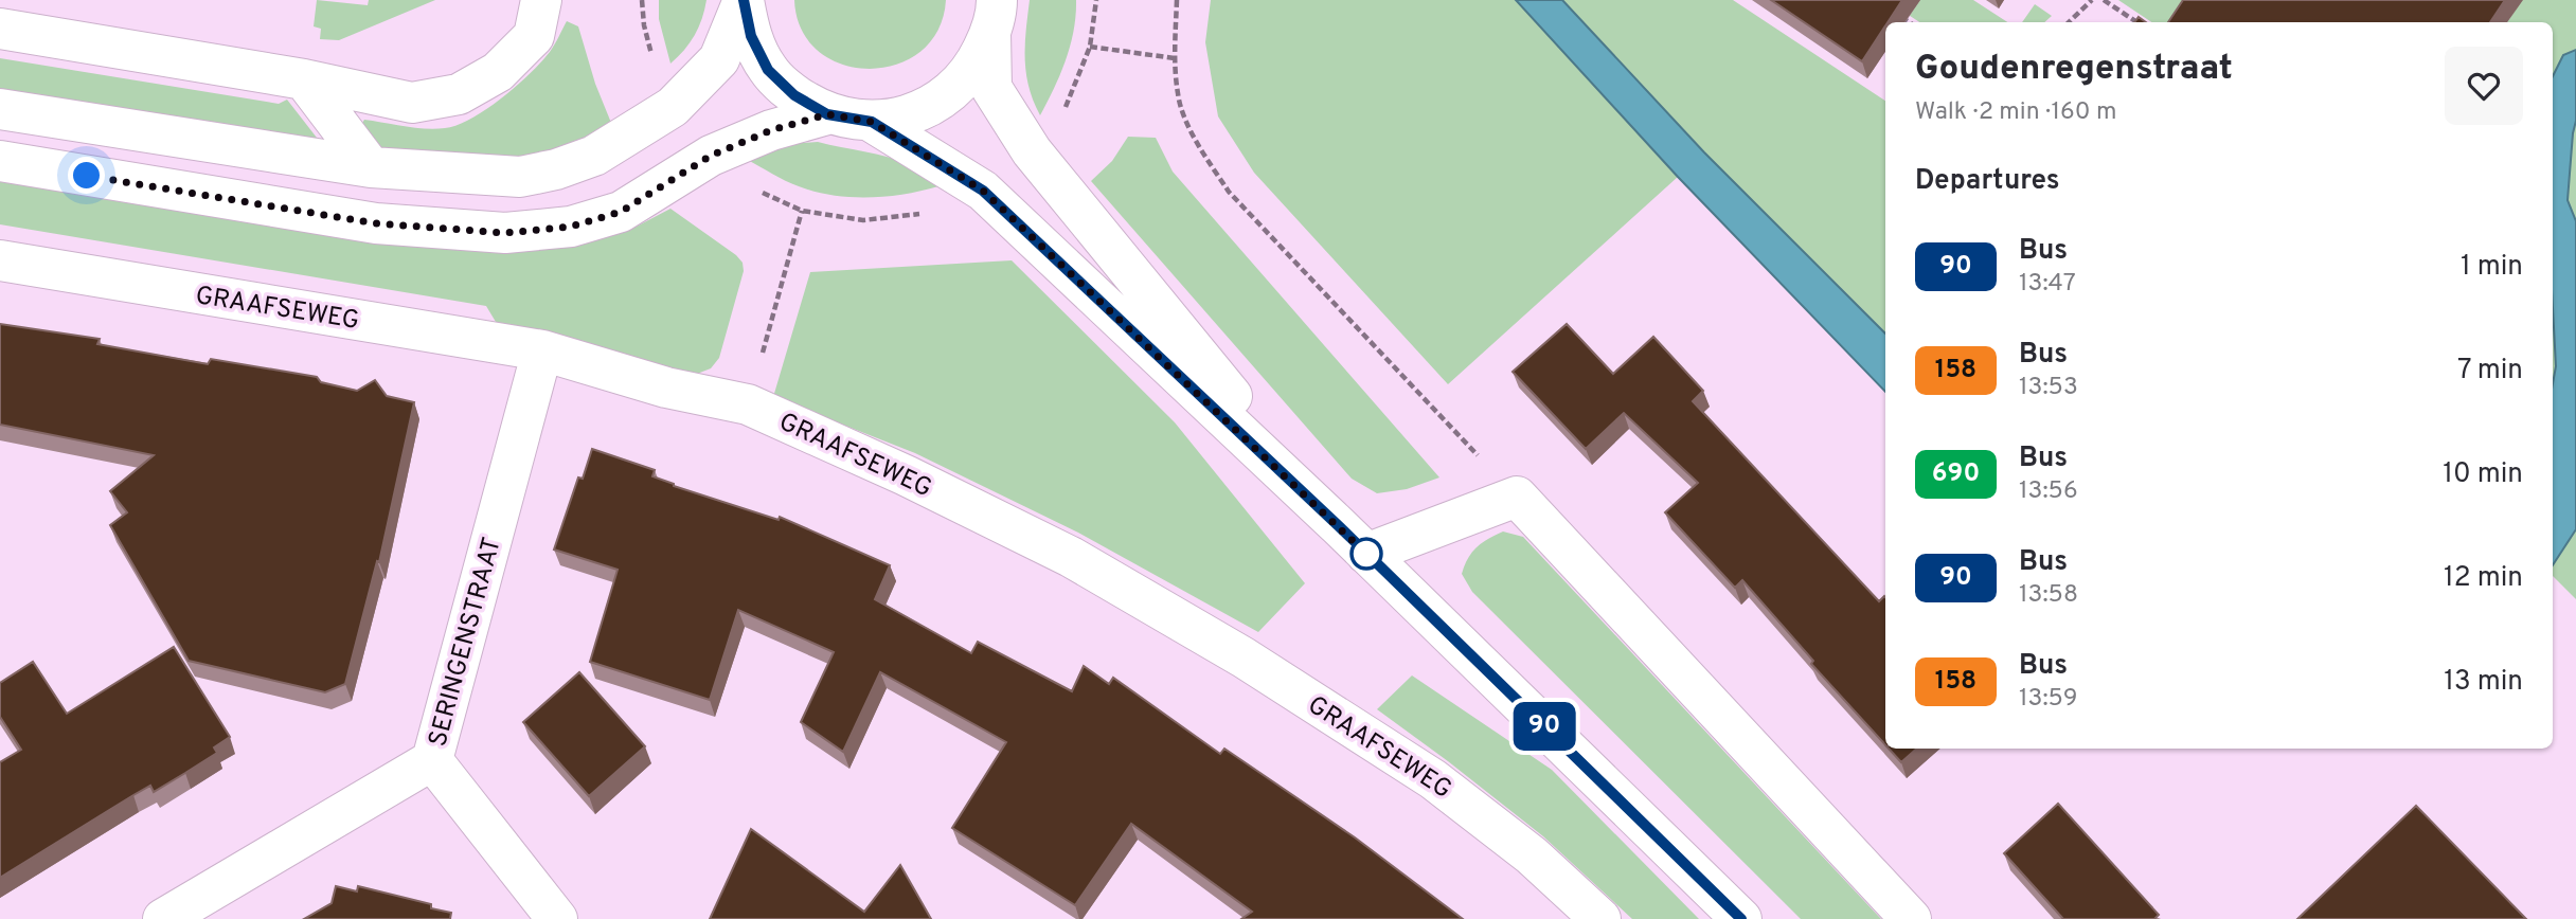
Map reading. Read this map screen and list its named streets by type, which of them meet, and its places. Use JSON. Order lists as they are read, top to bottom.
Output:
{
  "streets": {
    "street": ["GRAAFSEWEG", "SERINGENSTRAAT"]
  },
  "crossings": [
    ["GRAAFSEWEG", "SERINGENSTRAAT"]
  ],
  "lines": ["bus line 90"],
  "page": {
    "on_map": "90",
    "heading": [
      ["Goudenregenstraat", "Walk · 2 min · 160 m"],
      "Departures"
    ],
    "list": [
      {
        "mark": "90",
        "name": "Bus",
        "note": "13:47",
        "value": "1 min"
      },
      {
        "mark": "158",
        "name": "Bus",
        "note": "13:53",
        "value": "7 min"
      },
      {
        "mark": "690",
        "name": "Bus",
        "note": "13:56",
        "value": "10 min"
      },
      {
        "mark": "90",
        "name": "Bus",
        "note": "13:58",
        "value": "12 min"
      },
      {
        "mark": "158",
        "name": "Bus",
        "note": "13:59",
        "value": "13 min"
      }
    ]
  }
}
